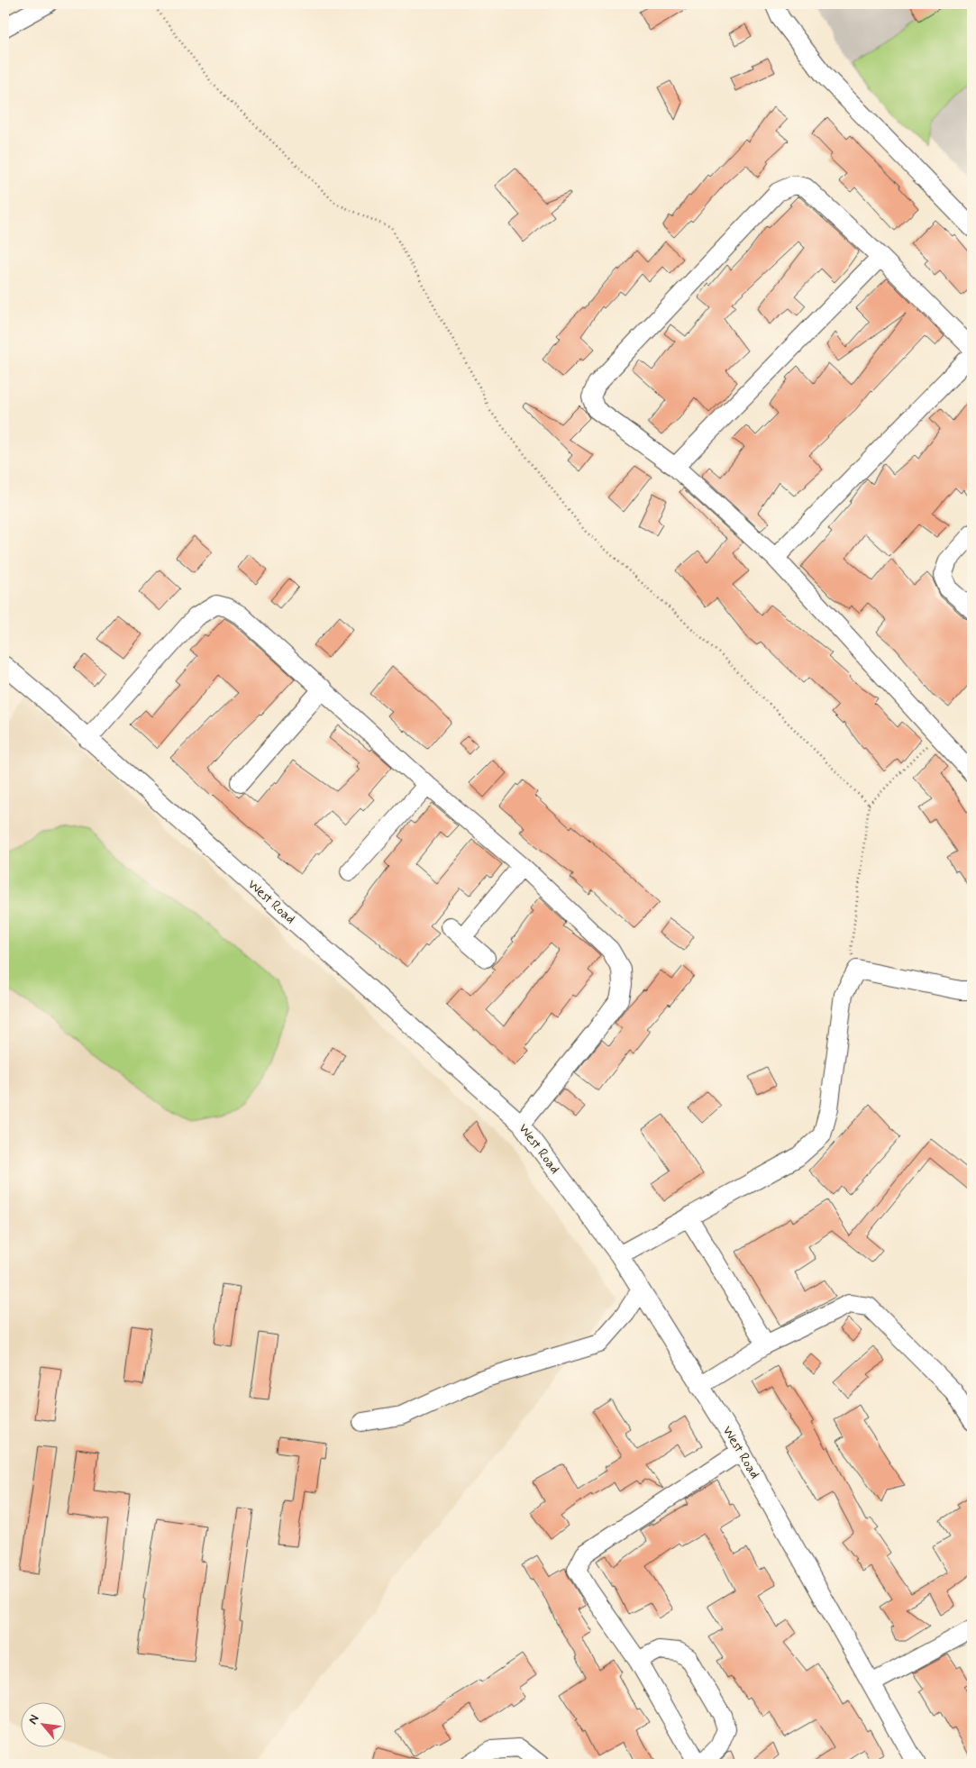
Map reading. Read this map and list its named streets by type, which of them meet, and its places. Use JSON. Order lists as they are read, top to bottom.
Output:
{
  "streets": {
    "street": ["West Road"]
  },
  "north": "top left"
}
